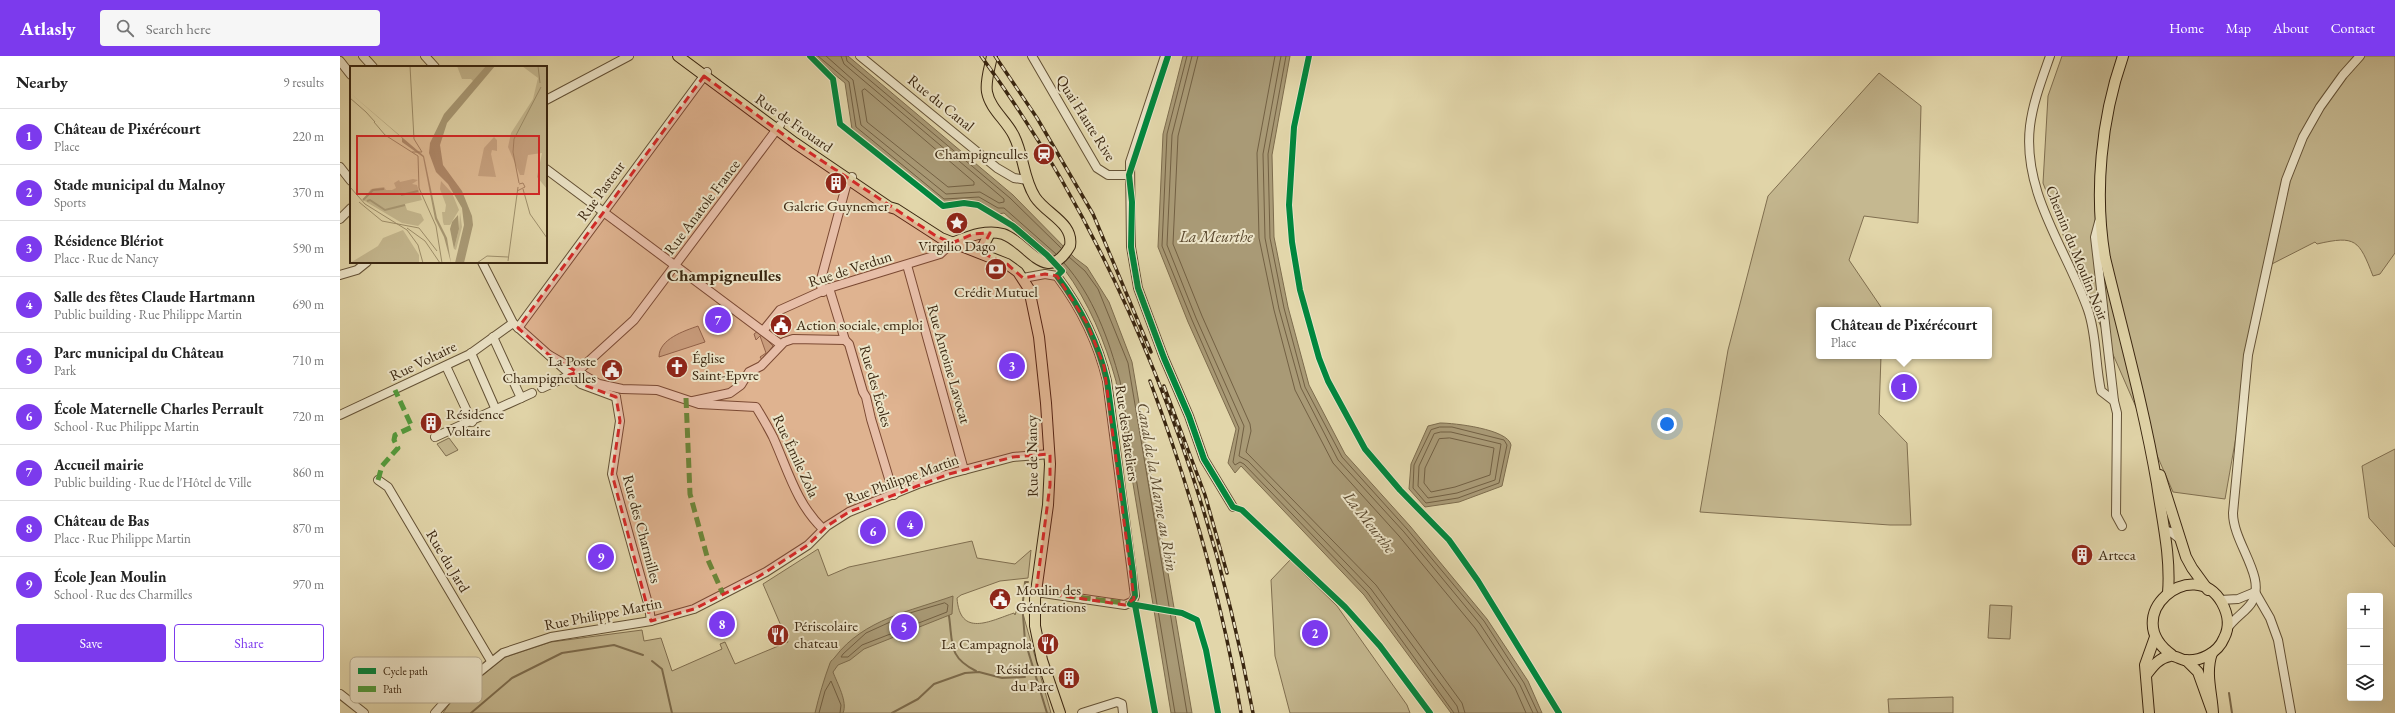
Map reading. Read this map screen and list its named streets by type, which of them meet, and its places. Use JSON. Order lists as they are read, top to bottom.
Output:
{
  "streets": {
    "main road": ["Rue de Frouard", "Rue de Nancy"],
    "street": [
      "Rue du Canal",
      "Quai Haute Rive",
      "Rue Pasteur",
      "Rue Anatole France",
      "Chemin du Moulin Noir",
      "Rue de Verdun",
      "Rue Voltaire",
      "Rue Antoine Lavocat",
      "Rue des Écoles",
      "Rue des Bateliers",
      "Rue Émile Zola",
      "Rue Philippe Martin",
      "Rue des Charmilles",
      "Rue du Jard"
    ]
  },
  "crossings": [
    ["Rue de Frouard", "Rue Pasteur"],
    ["Rue de Frouard", "Rue Anatole France"],
    ["Rue de Frouard", "Rue de Verdun"],
    ["Rue de Frouard", "Rue des Écoles"],
    ["Rue de Frouard", "Rue de Nancy"],
    ["Rue Pasteur", "Rue Voltaire"],
    ["Rue Pasteur", "Rue Émile Zola"],
    ["Rue Anatole France", "Rue Émile Zola"],
    ["Rue de Verdun", "Rue Antoine Lavocat"],
    ["Rue de Verdun", "Rue des Écoles"],
    ["Rue de Verdun", "Rue de Nancy"],
    ["Rue Voltaire", "Rue Émile Zola"],
    ["Rue Antoine Lavocat", "Rue Philippe Martin"],
    ["Rue des Écoles", "Rue Philippe Martin"],
    ["Rue des Bateliers", "Rue de Nancy"],
    ["Rue Émile Zola", "Rue Philippe Martin"],
    ["Rue Émile Zola", "Rue des Charmilles"],
    ["Rue de Nancy", "Rue Philippe Martin"],
    ["Rue Philippe Martin", "Rue des Charmilles"],
    ["Rue Philippe Martin", "Rue du Jard"]
  ],
  "districts": ["Champigneulles"],
  "water": ["La Meurthe", "Canal de la Marne au Rhin"],
  "places": {
    "station": ["Champigneulles"],
    "building": [
      "Galerie Guynemer",
      "Résidence Voltaire",
      "Arteca",
      "Résidence du Parc"
    ],
    "place": ["Virgilio Dago"],
    "bank": ["Crédit Mutuel"],
    "public building": ["Action sociale, emploi", "La Poste Champigneulles", "Moulin des Générations"],
    "church": ["Église Saint-Epvre"],
    "restaurant": ["Périscolaire chateau", "La Campagnola"]
  },
  "legend": ["Cycle path", "Path"],
  "page": {
    "header": "Atlasly",
    "search": "Search here",
    "nav": [
      "Home",
      "Map",
      "About",
      "Contact"
    ],
    "heading": ["Nearby", "9 results"],
    "list": [
      {
        "mark": "1",
        "name": "Château de Pixérécourt",
        "note": "Place",
        "value": "220 m"
      },
      {
        "mark": "2",
        "name": "Stade municipal du Malnoy",
        "note": "Sports",
        "value": "370 m"
      },
      {
        "mark": "3",
        "name": "Résidence Blériot",
        "note": "Place · Rue de Nancy",
        "value": "590 m"
      },
      {
        "mark": "4",
        "name": "Salle des fêtes Claude Hartmann",
        "note": "Public building · Rue Philippe Martin",
        "value": "690 m"
      },
      {
        "mark": "5",
        "name": "Parc municipal du Château",
        "note": "Park",
        "value": "710 m"
      },
      {
        "mark": "6",
        "name": "École Maternelle Charles Perrault",
        "note": "School · Rue Philippe Martin",
        "value": "720 m"
      },
      {
        "mark": "7",
        "name": "Accueil mairie",
        "note": "Public building · Rue de l'Hôtel de Ville",
        "value": "860 m"
      },
      {
        "mark": "8",
        "name": "Château de Bas",
        "note": "Place · Rue Philippe Martin",
        "value": "870 m"
      },
      {
        "mark": "9",
        "name": "École Jean Moulin",
        "note": "School · Rue des Charmilles",
        "value": "970 m"
      }
    ],
    "pins": [
      "7",
      "3",
      "1",
      "4",
      "6",
      "9",
      "8",
      "5",
      "2"
    ],
    "popup": ["Château de Pixérécourt", "Place"],
    "map_buttons": ["+", "−"],
    "buttons": ["Save", "Share"]
  }
}
